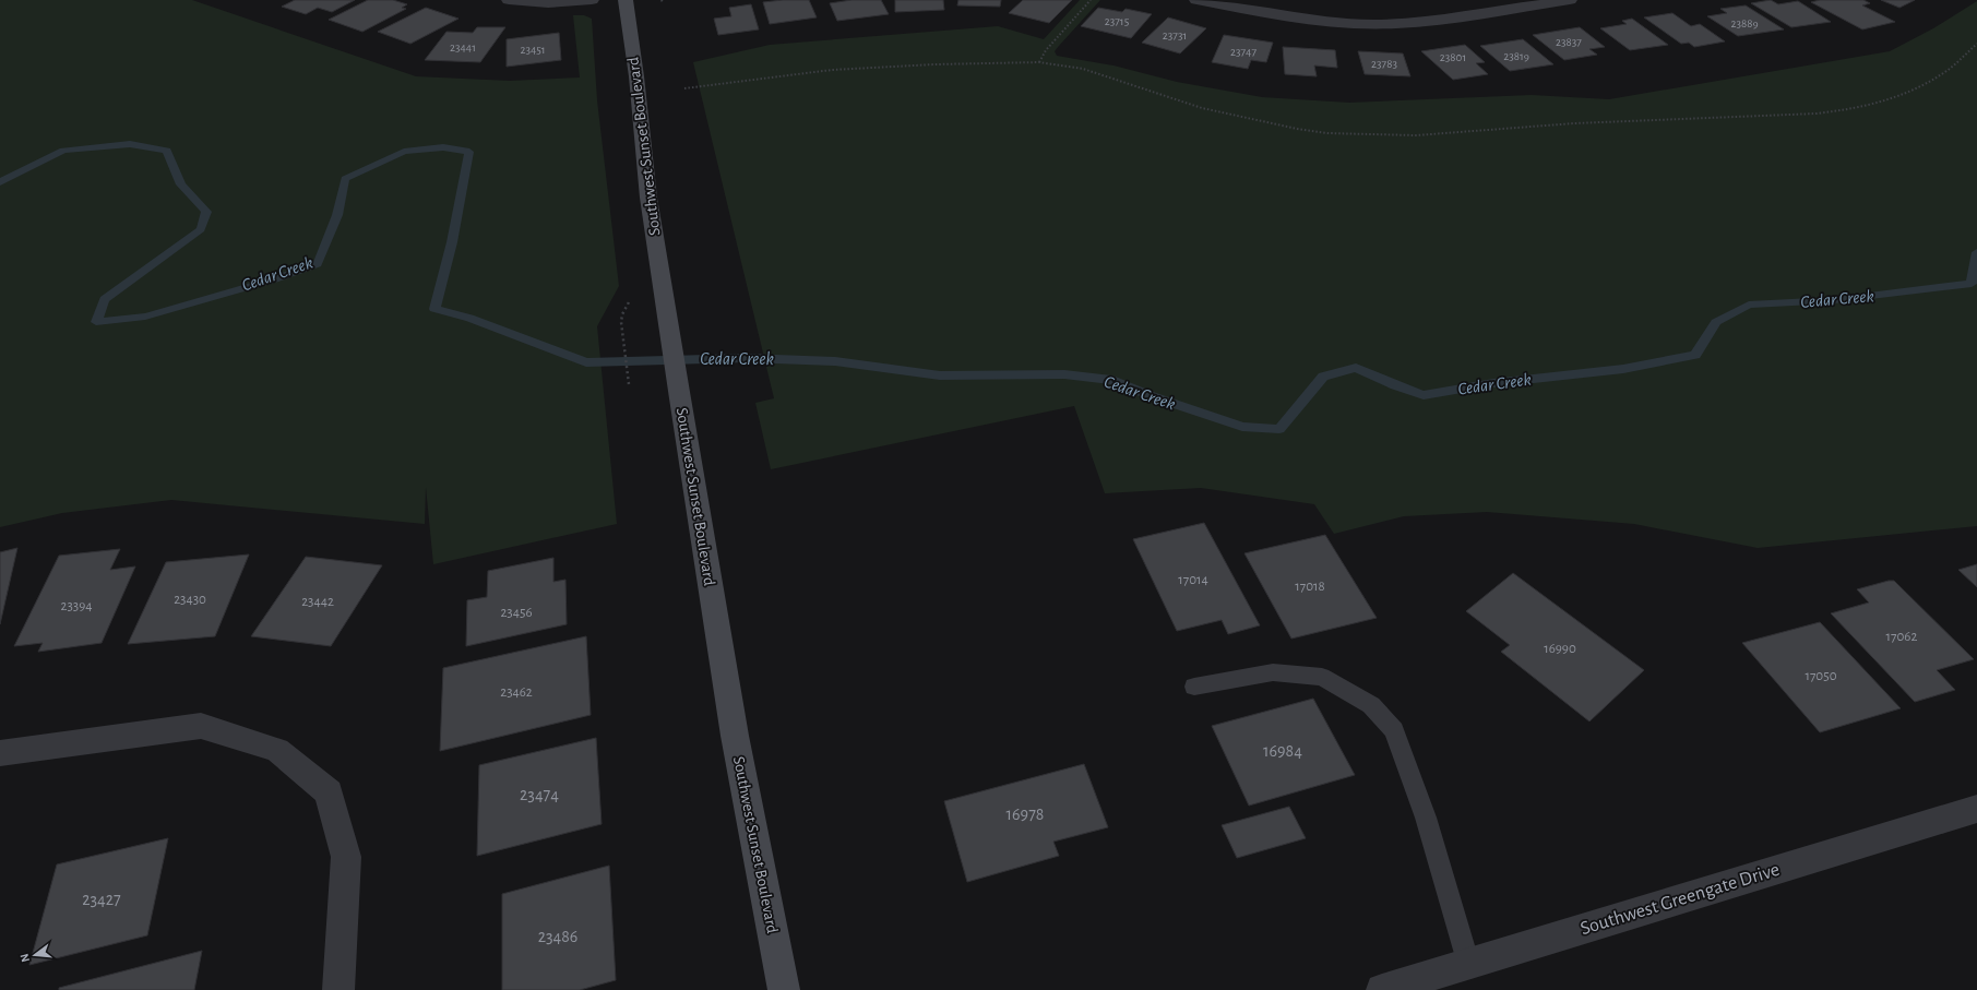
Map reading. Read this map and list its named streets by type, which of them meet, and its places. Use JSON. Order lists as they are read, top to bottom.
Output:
{
  "streets": {
    "main road": ["Southwest Sunset Boulevard"],
    "street": ["Southwest Greengate Drive"]
  },
  "water": ["Cedar Creek"],
  "house_numbers": [
    "23715",
    "23889",
    "23731",
    "23837",
    "23441",
    "23451",
    "23747",
    "23819",
    "23801",
    "23783",
    "17014",
    "17018",
    "23430",
    "23442",
    "23394",
    "23456",
    "17062",
    "16990",
    "17050",
    "23462",
    "16984",
    "23474",
    "16978",
    "23427",
    "23486"
  ],
  "north": "left"
}
